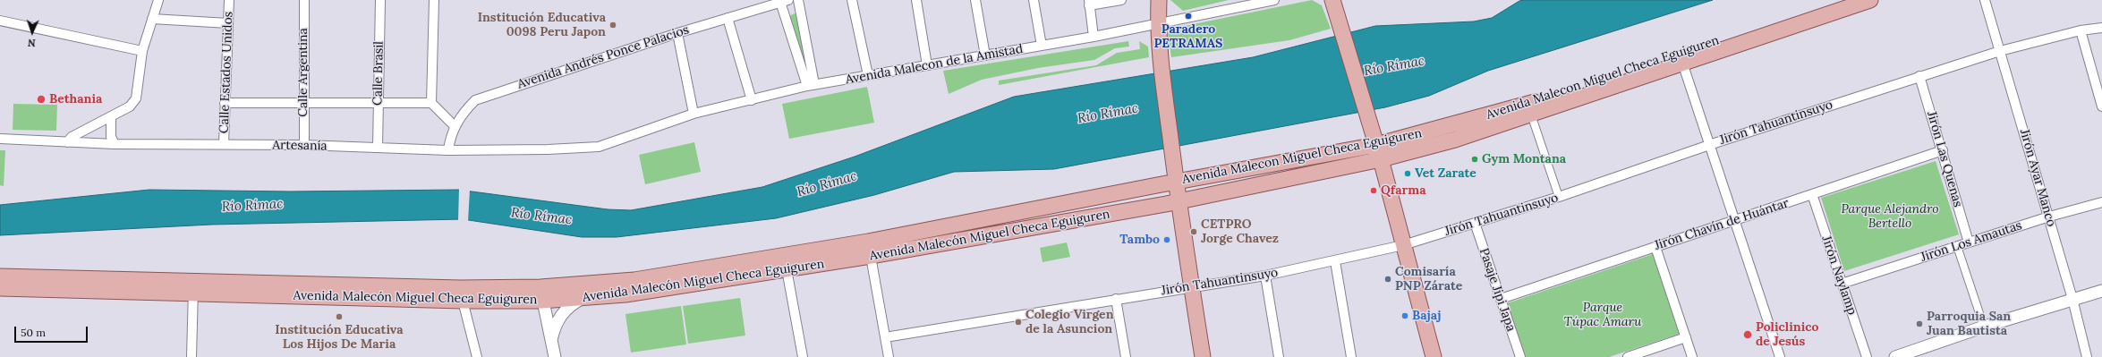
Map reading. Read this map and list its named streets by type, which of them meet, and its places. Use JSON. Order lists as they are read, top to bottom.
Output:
{
  "streets": {
    "main road": ["Avenida Malecon Miguel Checa Eguiguren", "Avenida Malecón Miguel Checa Eguiguren"],
    "street": [
      "Avenida Andrés Ponce Palacios",
      "Avenida Malecon de la Amistad",
      "Calle Estados Unidos",
      "Calle Argentina",
      "Calle Brasil",
      "Jirón Tahuantinsuyo",
      "Artesanía",
      "Jirón Las Quenas",
      "Jirón Ayar Manco",
      "Jirón Chavín de Huántar",
      "Jirón Los Amautas",
      "Jirón Naylamp",
      "Pasaje Jipi Japa"
    ]
  },
  "crossings": [
    ["Avenida Andrés Ponce Palacios", "Artesanía"],
    ["Avenida Malecon de la Amistad", "Artesanía"],
    ["Calle Estados Unidos", "Artesanía"],
    ["Calle Argentina", "Artesanía"],
    ["Calle Brasil", "Artesanía"],
    ["Avenida Malecon Miguel Checa Eguiguren", "Avenida Malecón Miguel Checa Eguiguren"],
    ["Jirón Tahuantinsuyo", "Jirón Las Quenas"],
    ["Jirón Tahuantinsuyo", "Jirón Ayar Manco"],
    ["Jirón Tahuantinsuyo", "Pasaje Jipi Japa"],
    ["Jirón Las Quenas", "Jirón Chavín de Huántar"],
    ["Jirón Las Quenas", "Jirón Los Amautas"],
    ["Jirón Ayar Manco", "Jirón Los Amautas"],
    ["Jirón Chavín de Huántar", "Jirón Naylamp"],
    ["Jirón Chavín de Huántar", "Pasaje Jipi Japa"],
    ["Jirón Los Amautas", "Jirón Naylamp"]
  ],
  "water": ["Río Rímac"],
  "parks": ["Parque Alejandro Bertello", "Parque Túpac Amaru"],
  "places": [
    "Paradero PETRAMAS",
    "Institución Educativa 0098 Peru Japon",
    "Bethania",
    "Gym Montana",
    "Vet Zarate",
    "Qfarma",
    "CETPRO Jorge Chavez",
    "Tambo",
    "Comisaría PNP Zárate",
    "Bajaj",
    "Institución Educativa Los Hijos De Maria",
    "Colegio Virgen de la Asuncion",
    "Parroquia San Juan Bautista",
    "Policlinico de Jesús"
  ],
  "scale_bar": "50 m",
  "north": "bottom"
}
